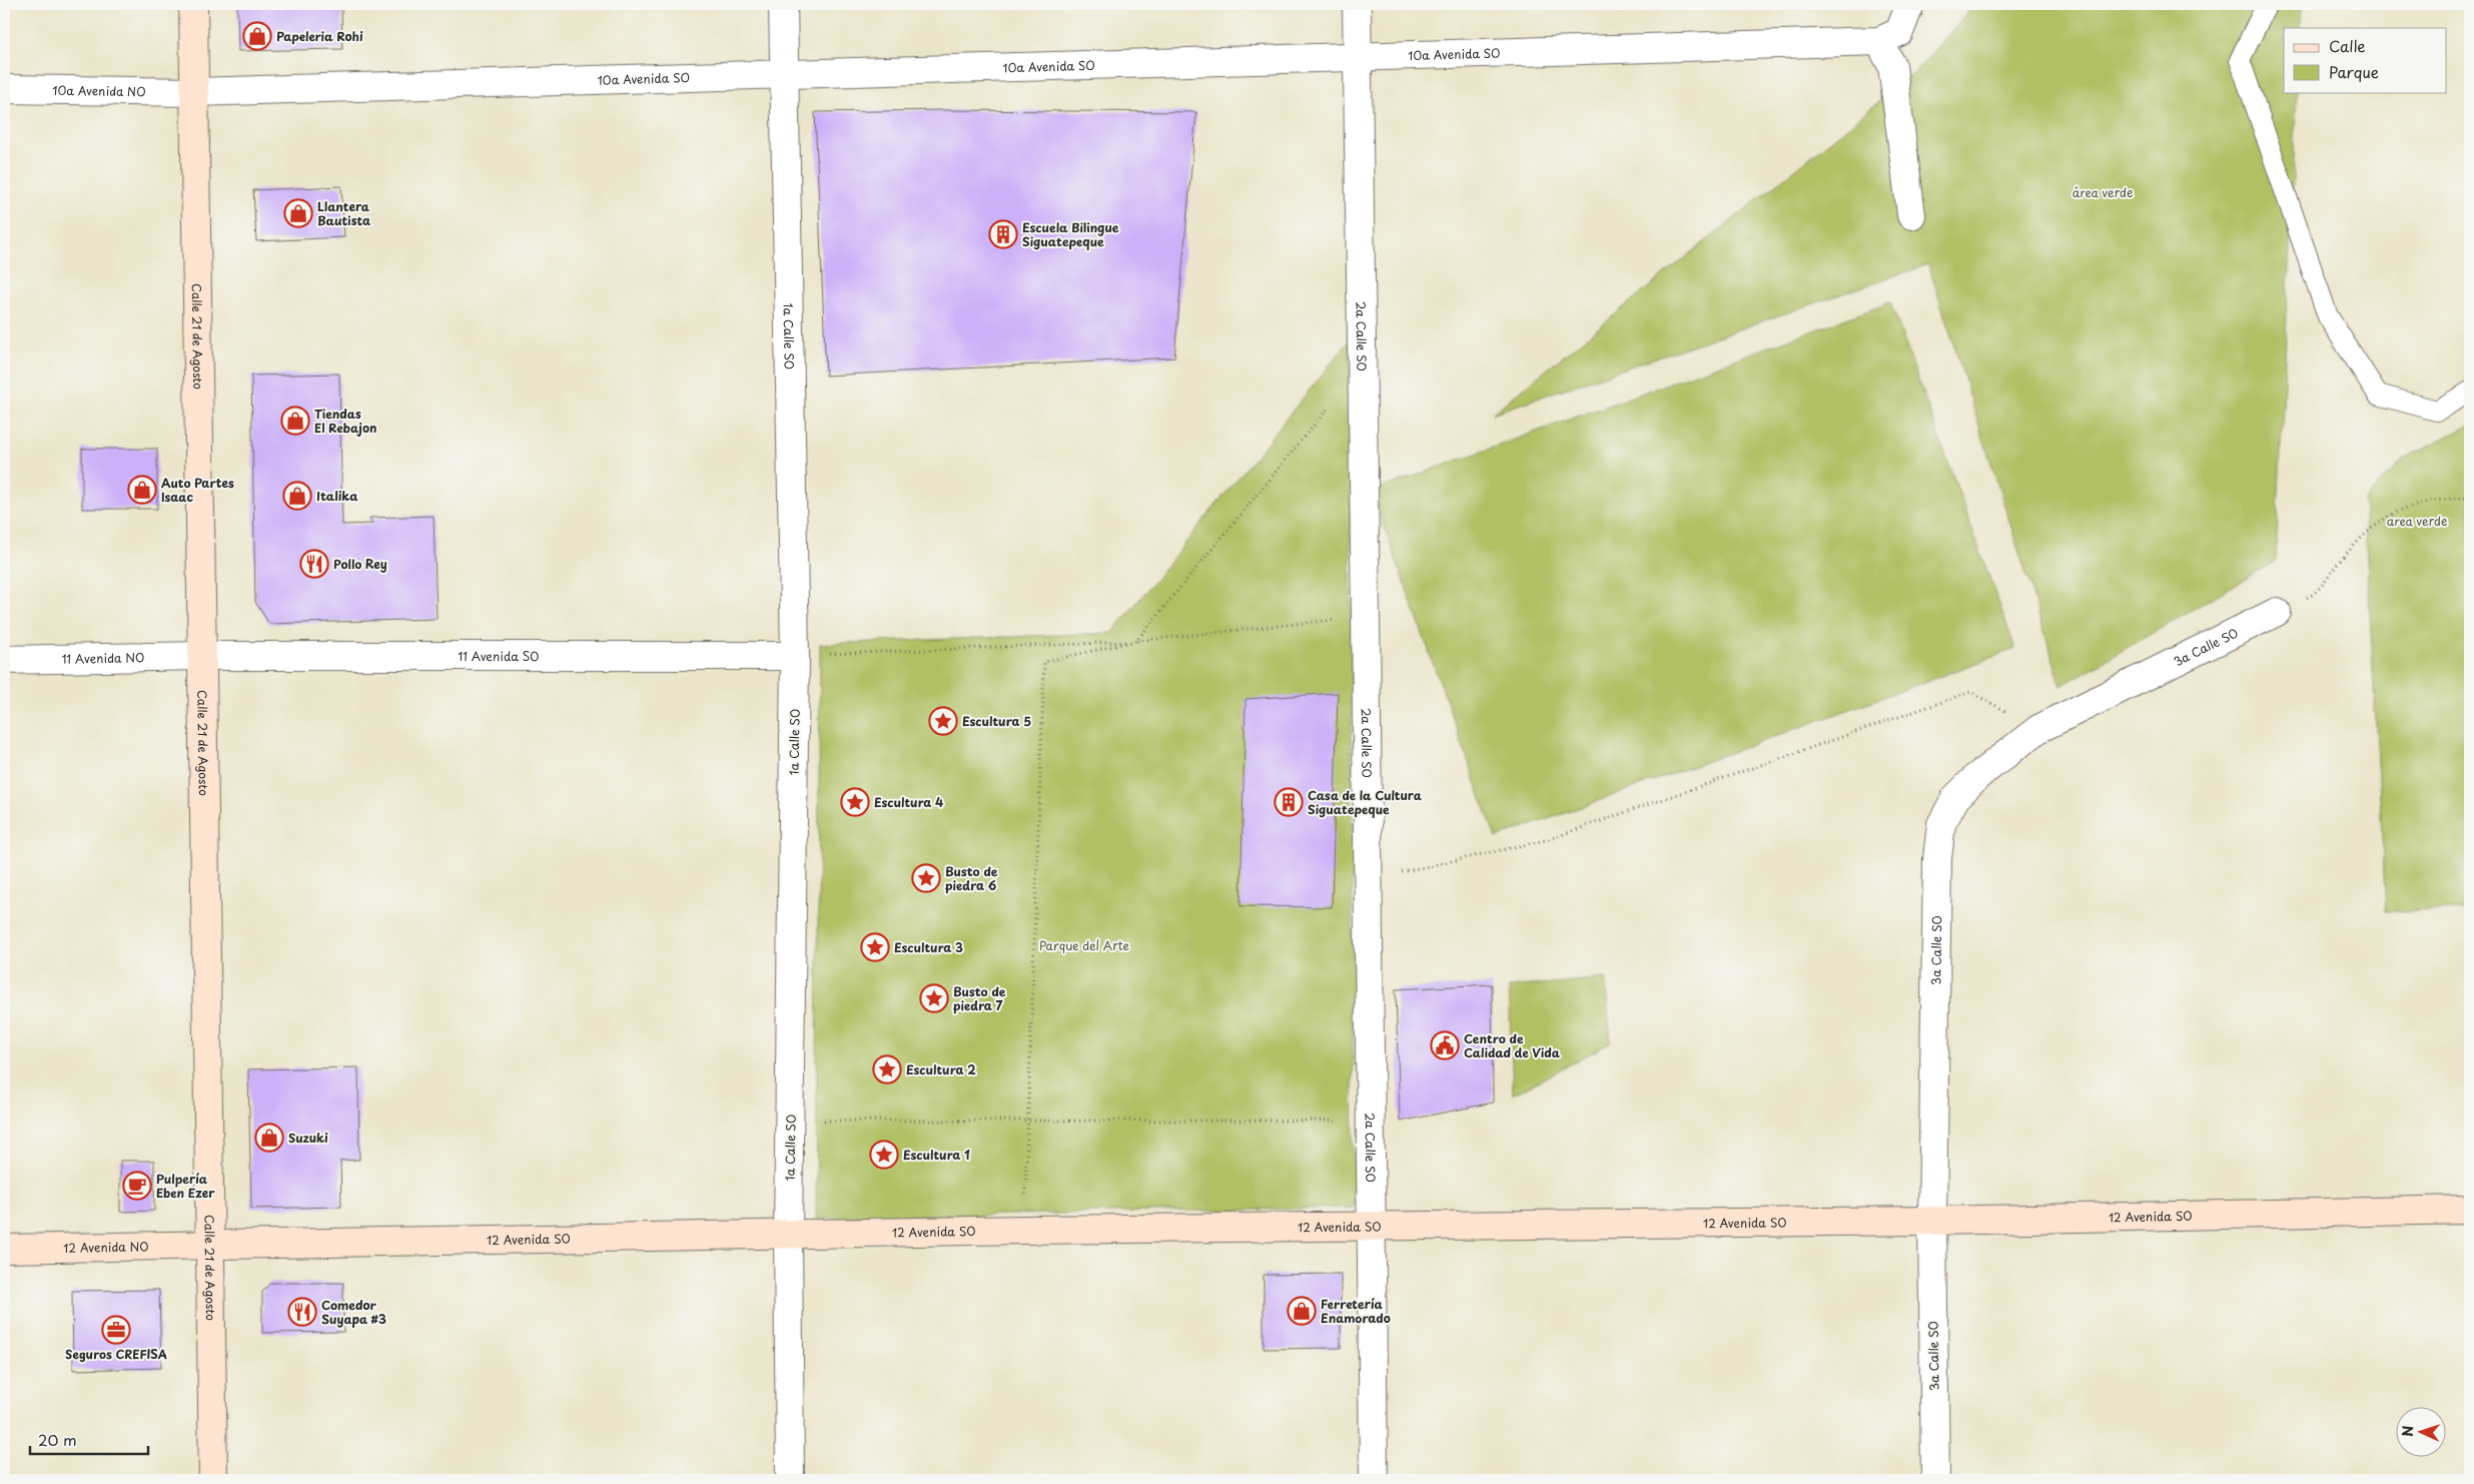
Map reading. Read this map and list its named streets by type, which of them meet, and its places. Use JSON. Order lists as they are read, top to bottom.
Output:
{
  "streets": {
    "street": [
      "10a Avenida SO",
      "10a Avenida NO",
      "Calle 21 de Agosto",
      "1a Calle SO",
      "2a Calle SO",
      "3a Calle SO",
      "11 Avenida SO",
      "11 Avenida NO",
      "12 Avenida SO",
      "12 Avenida NO"
    ]
  },
  "crossings": [
    ["10a Avenida SO", "10a Avenida NO"],
    ["10a Avenida SO", "Calle 21 de Agosto"],
    ["10a Avenida SO", "1a Calle SO"],
    ["10a Avenida SO", "2a Calle SO"],
    ["10a Avenida NO", "Calle 21 de Agosto"],
    ["Calle 21 de Agosto", "11 Avenida SO"],
    ["Calle 21 de Agosto", "11 Avenida NO"],
    ["Calle 21 de Agosto", "12 Avenida SO"],
    ["Calle 21 de Agosto", "12 Avenida NO"],
    ["1a Calle SO", "11 Avenida SO"],
    ["1a Calle SO", "12 Avenida SO"],
    ["2a Calle SO", "12 Avenida SO"],
    ["3a Calle SO", "12 Avenida SO"],
    ["11 Avenida SO", "11 Avenida NO"],
    ["12 Avenida SO", "12 Avenida NO"]
  ],
  "parks": ["área verde", "area verde", "Parque del Arte"],
  "places": {
    "shop": [
      "Papeleria Rohi",
      "Llantera Bautista",
      "Tiendas El Rebajon",
      "Auto Partes Isaac",
      "Italika",
      "Suzuki",
      "Ferretería Enamorado"
    ],
    "building": ["Escuela Bilingue Siguatepeque", "Casa de la Cultura Siguatepeque"],
    "restaurant": ["Pollo Rey", "Comedor Suyapa #3"],
    "place": [
      "Escultura 5",
      "Escultura 4",
      "Busto de piedra 6",
      "Escultura 3",
      "Busto de piedra 7",
      "Escultura 2",
      "Escultura 1"
    ],
    "public building": ["Centro de Calidad de Vida"],
    "cafe": ["Pulpería Eben Ezer"],
    "office": ["Seguros CREFISA"]
  },
  "legend": ["Calle", "Parque"],
  "scale_bar": "20 m",
  "north": "left"
}
